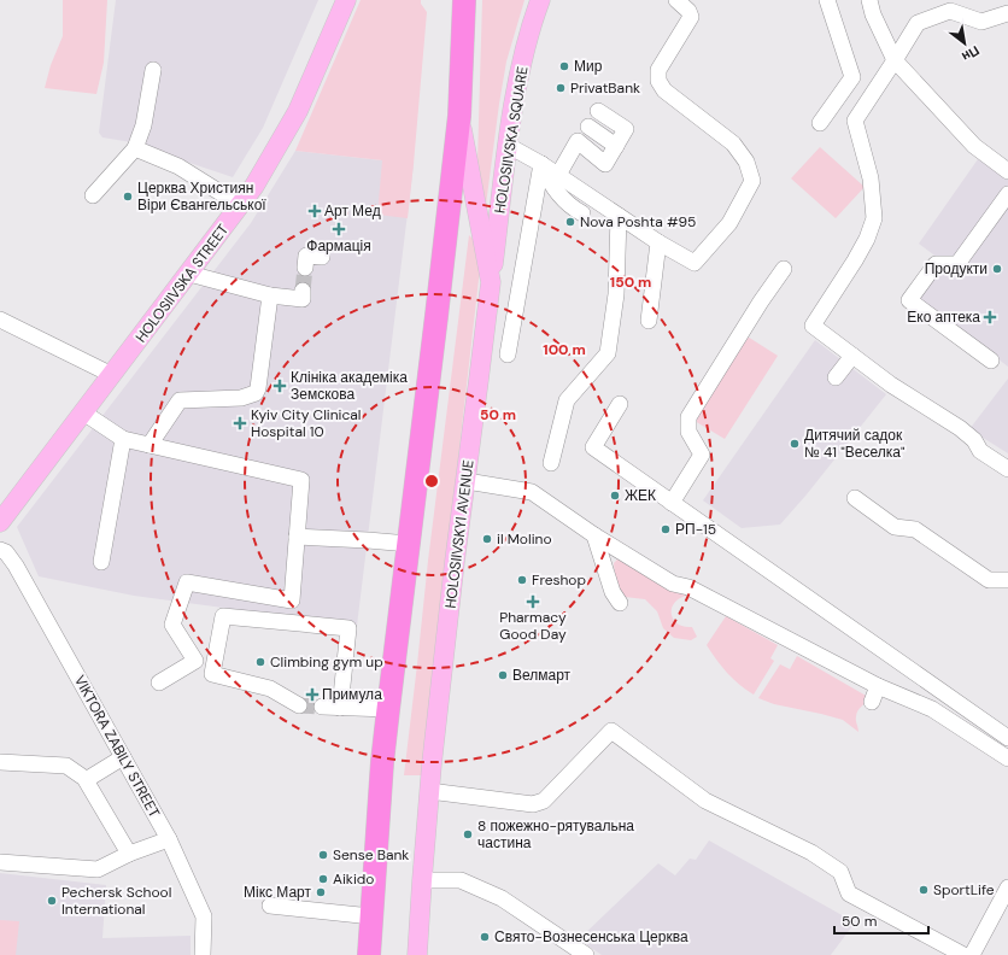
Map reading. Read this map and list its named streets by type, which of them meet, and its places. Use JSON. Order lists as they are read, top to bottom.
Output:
{
  "streets": {
    "highway": ["HOLOSIIVSKYI AVENUE"],
    "main road": ["HOLOSIIVSKA SQUARE", "HOLOSIIVSKA STREET"],
    "street": ["VIKTORA ZABILY STREET"]
  },
  "crossings": [
    ["HOLOSIIVSKA SQUARE", "HOLOSIIVSKYI AVENUE"]
  ],
  "places": {
    "other": [
      "Мир",
      "PrivatBank",
      "Церква Християн Віри Євангельської",
      "Nova Poshta #95",
      "Продукти",
      "Дитячий садок № 41 \"Веселка\"",
      "ЖЕК",
      "РП-15",
      "il Molino",
      "Freshop",
      "Climbing gym up",
      "Велмарт",
      "8 пожежно-рятувальна частина",
      "Sense Bank",
      "Aikido",
      "SportLife",
      "Мікс Март",
      "Pechersk School International",
      "Свято-Вознесенська Церква"
    ],
    "health": [
      "Арт Мед",
      "Фармація",
      "Еко аптека",
      "Клініка академіка Земскова",
      "Kyiv City Clinical Hospital 10",
      "Pharmacy Good Day",
      "Примула"
    ]
  },
  "scale_bar": "50 m",
  "north": "bottom right",
  "rings": ["150 m", "100 m", "50 m"]
}
